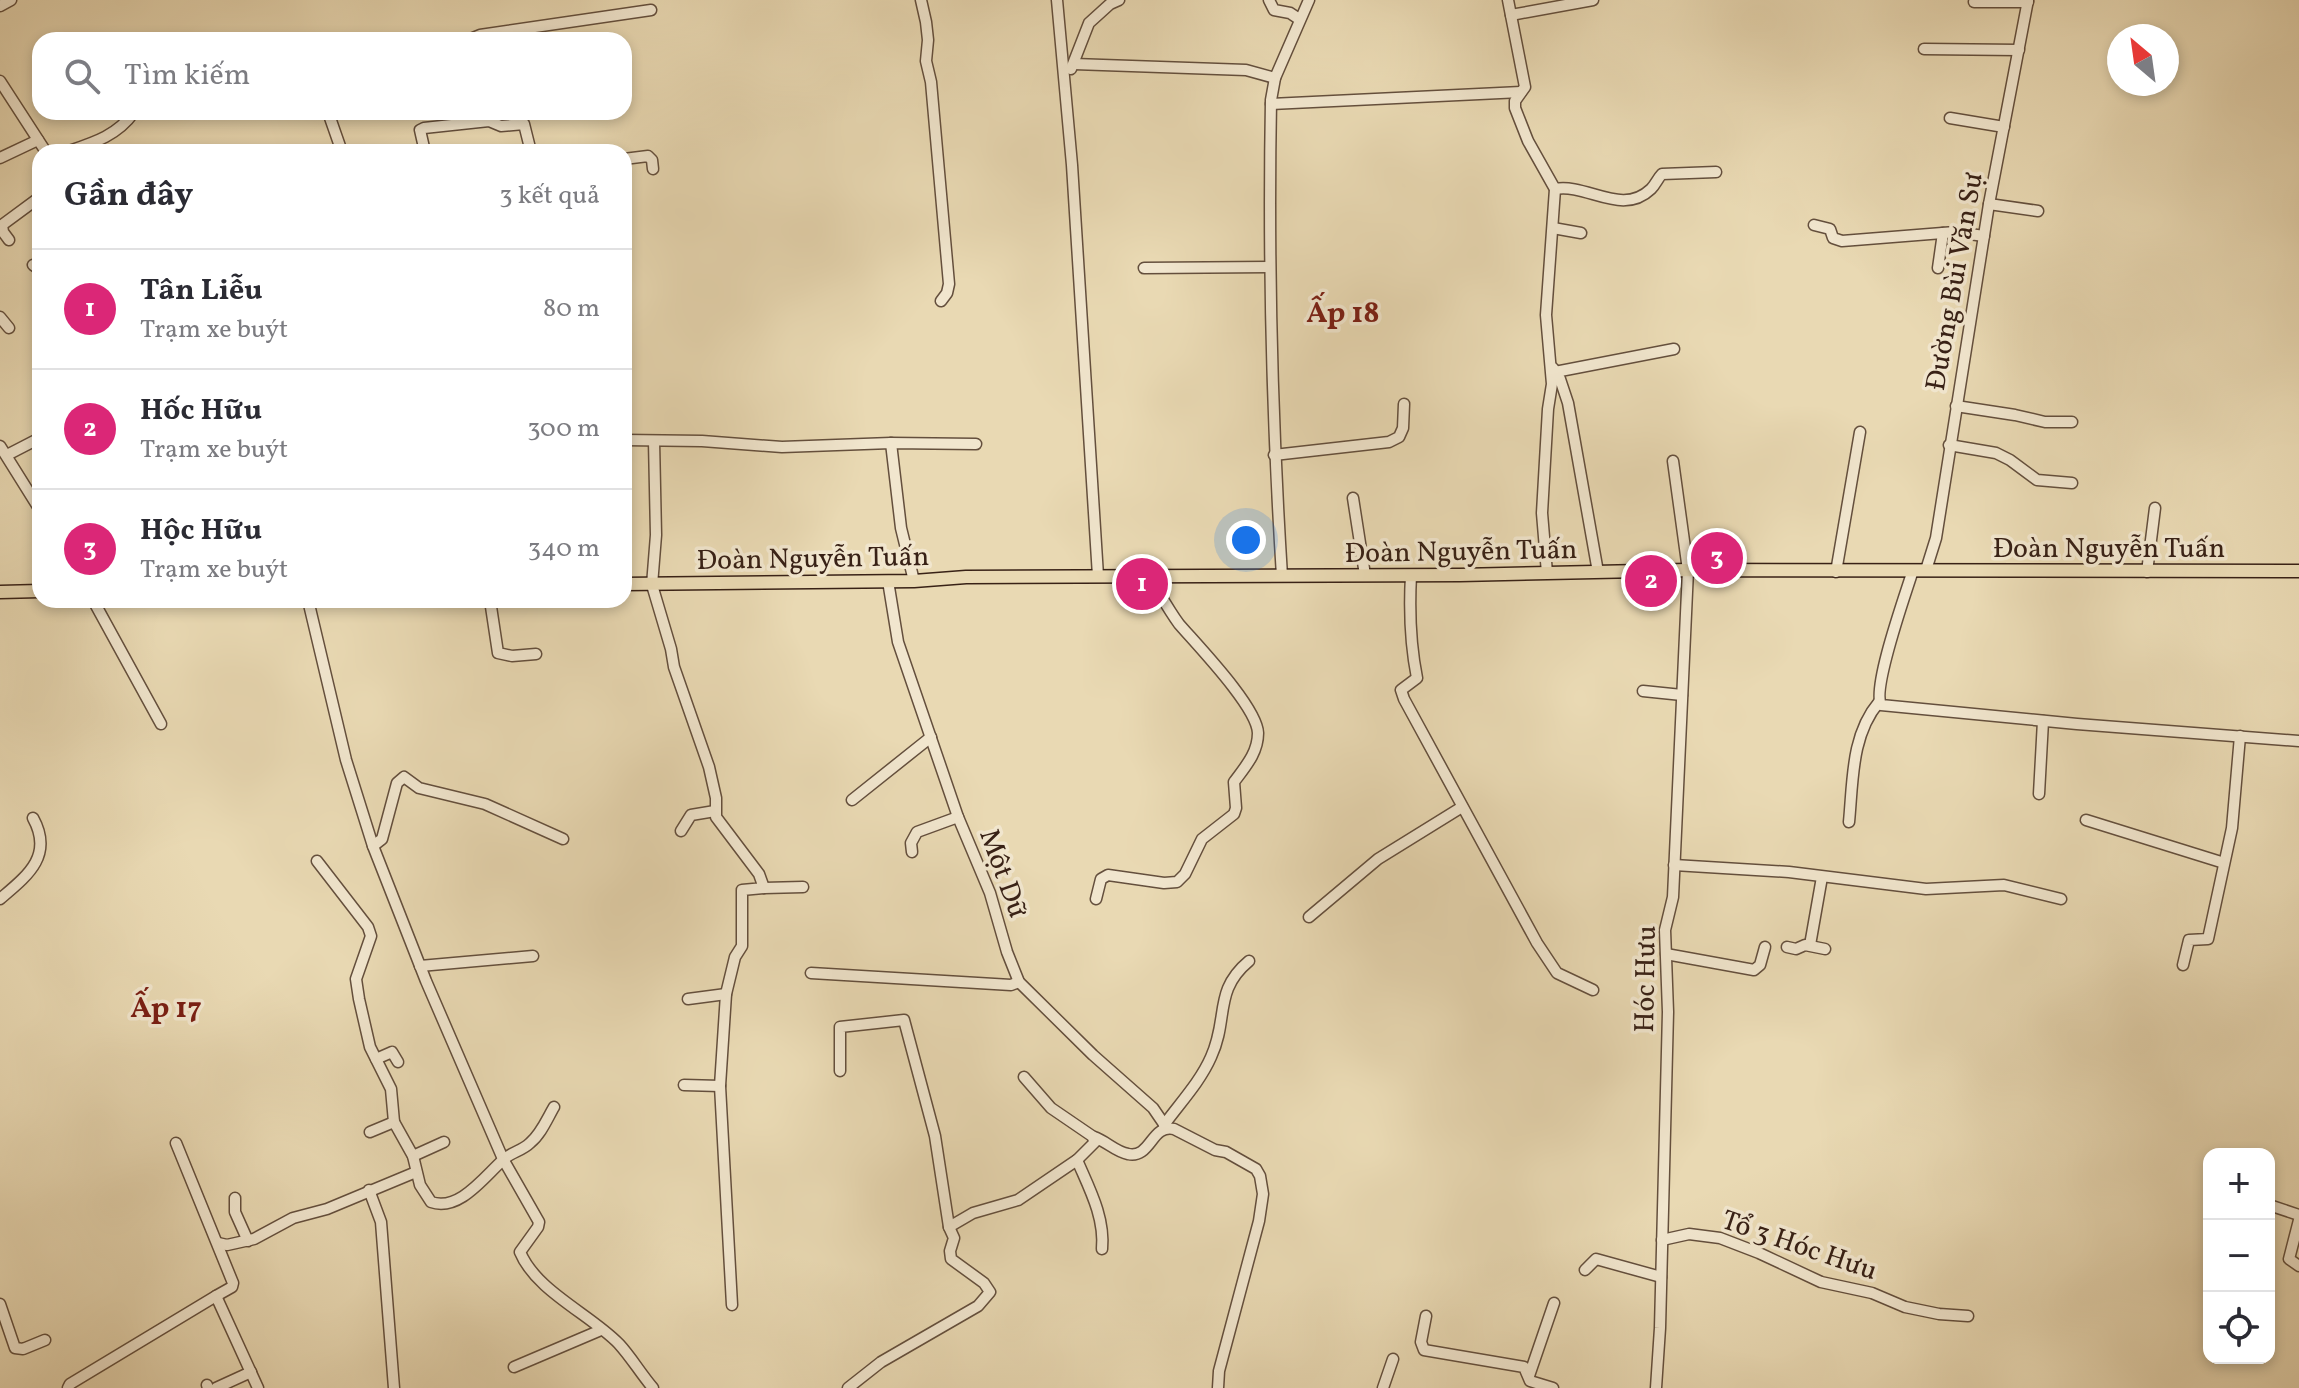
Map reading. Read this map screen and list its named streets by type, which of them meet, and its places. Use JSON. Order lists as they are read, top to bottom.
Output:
{
  "streets": {
    "main road": ["Đoàn Nguyễn Tuấn"],
    "street": [
      "Đường Bùi Văn Sự",
      "Một Dữ",
      "Hóc Hưu",
      "Tổ 3 Hóc Hưu"
    ]
  },
  "crossings": [
    ["Đường Bùi Văn Sự", "Đoàn Nguyễn Tuấn"],
    ["Đoàn Nguyễn Tuấn", "Một Dữ"],
    ["Đoàn Nguyễn Tuấn", "Hóc Hưu"],
    ["Hóc Hưu", "Tổ 3 Hóc Hưu"]
  ],
  "districts": ["Ấp 18", "Ấp 17"],
  "north": "top left",
  "page": {
    "search": "Tìm kiếm",
    "heading": ["Gần đây", "3 kết quả"],
    "list": [
      {
        "mark": "1",
        "name": "Tân Liễu",
        "note": "Trạm xe buýt",
        "value": "80 m"
      },
      {
        "mark": "2",
        "name": "Hốc Hữu",
        "note": "Trạm xe buýt",
        "value": "300 m"
      },
      {
        "mark": "3",
        "name": "Hộc Hữu",
        "note": "Trạm xe buýt",
        "value": "340 m"
      }
    ],
    "pins": ["3", "2", "1"],
    "map_buttons": ["+", "−"]
  }
}
